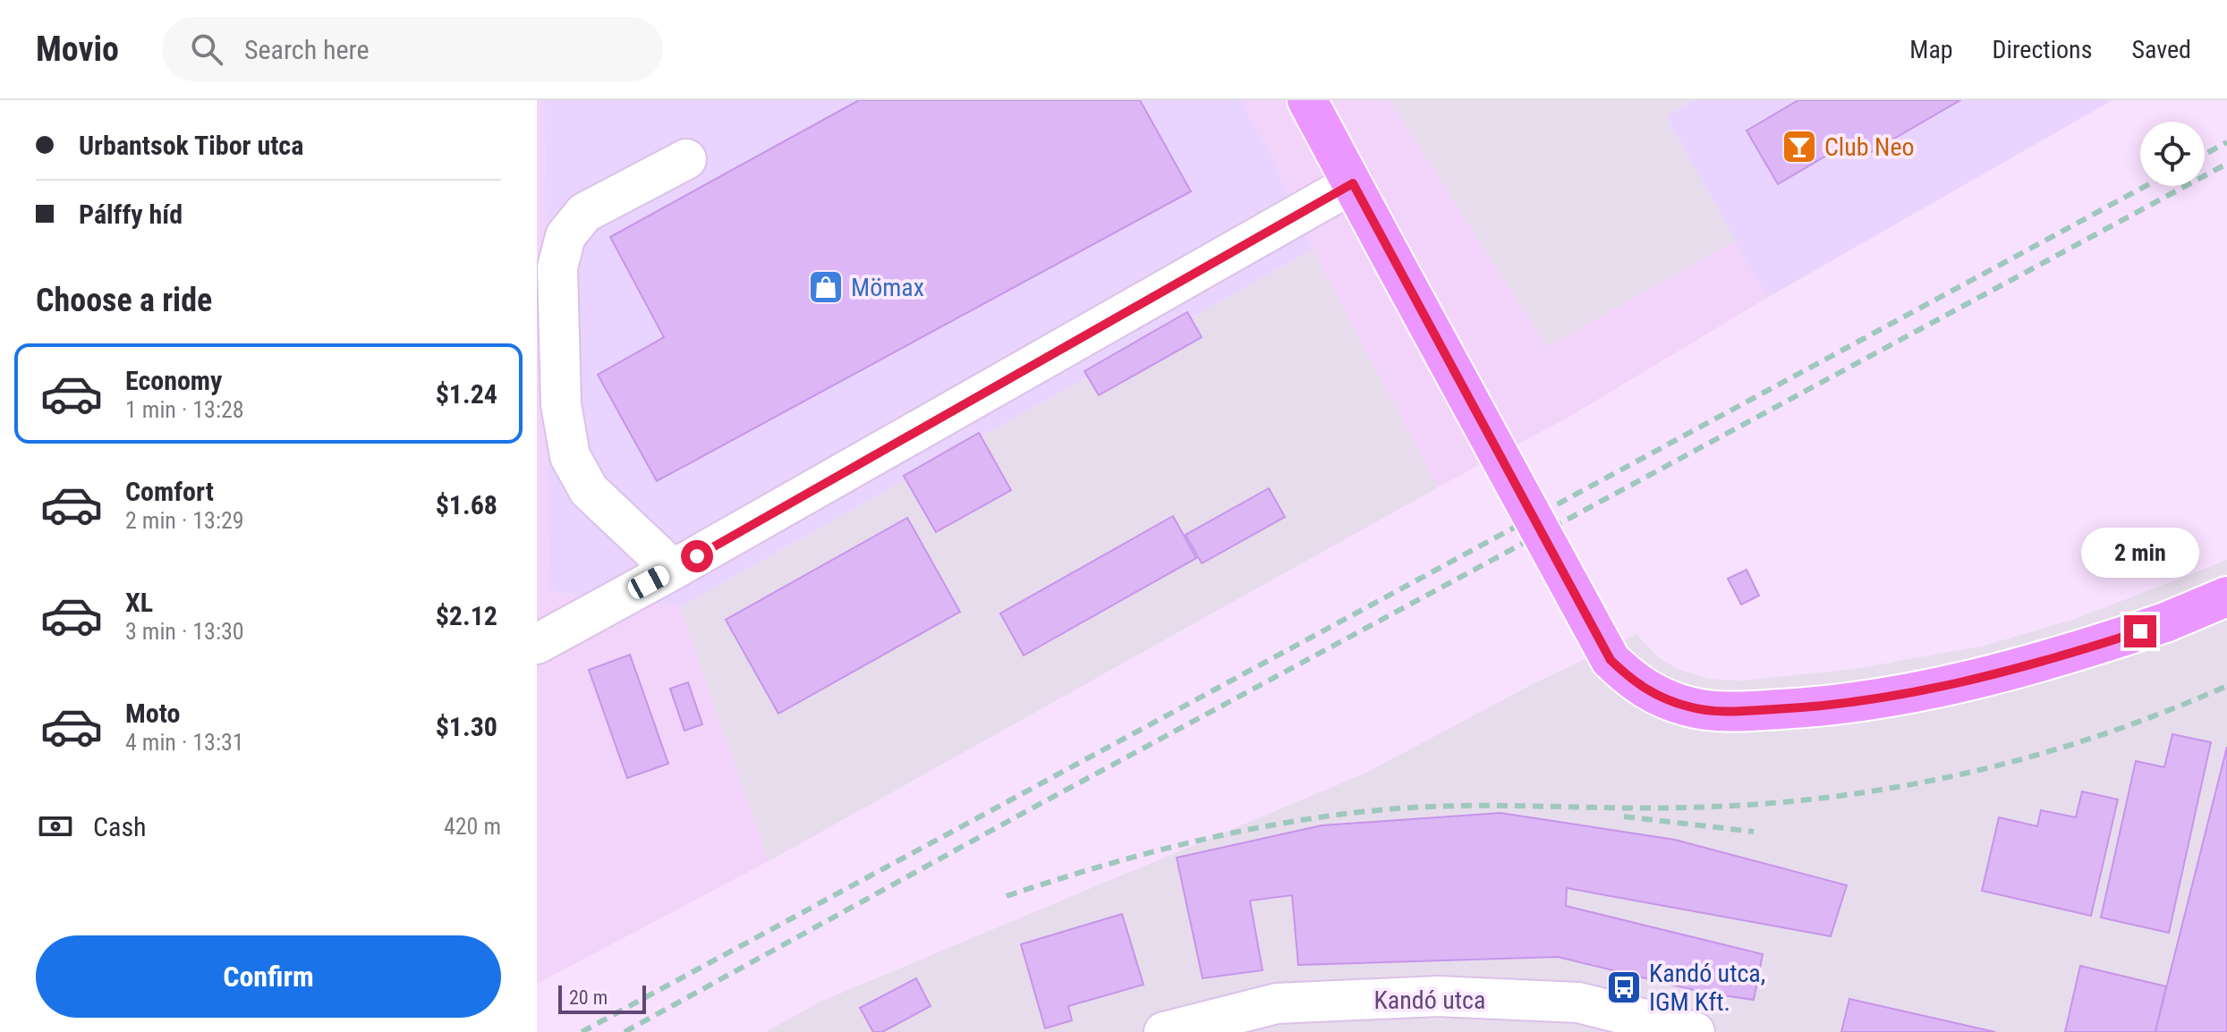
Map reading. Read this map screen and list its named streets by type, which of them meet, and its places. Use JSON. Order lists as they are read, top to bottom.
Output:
{
  "streets": {
    "street": ["Kandó utca"]
  },
  "places": {
    "bar": ["Club Neo"],
    "shop": ["Mömax"],
    "bus stop": ["Kandó utca, IGM Kft."]
  },
  "scale_bar": "20 m",
  "page": {
    "header": "Movio",
    "search": "Search here",
    "nav": ["Map", "Directions", "Saved"],
    "banner": ["Urbantsok Tibor utca", "Pálffy híd"],
    "heading": "Choose a ride",
    "list": [
      {
        "name": "Economy",
        "note": "1 min · 13:28",
        "value": "$1.24"
      },
      {
        "name": "Comfort",
        "note": "2 min · 13:29",
        "value": "$1.68"
      },
      {
        "name": "XL",
        "note": "3 min · 13:30",
        "value": "$2.12"
      },
      {
        "name": "Moto",
        "note": "4 min · 13:31",
        "value": "$1.30"
      }
    ],
    "bubble": "2 min",
    "pay": ["Cash", "420 m"],
    "buttons": "Confirm",
    "scale": "20 m"
  }
}
